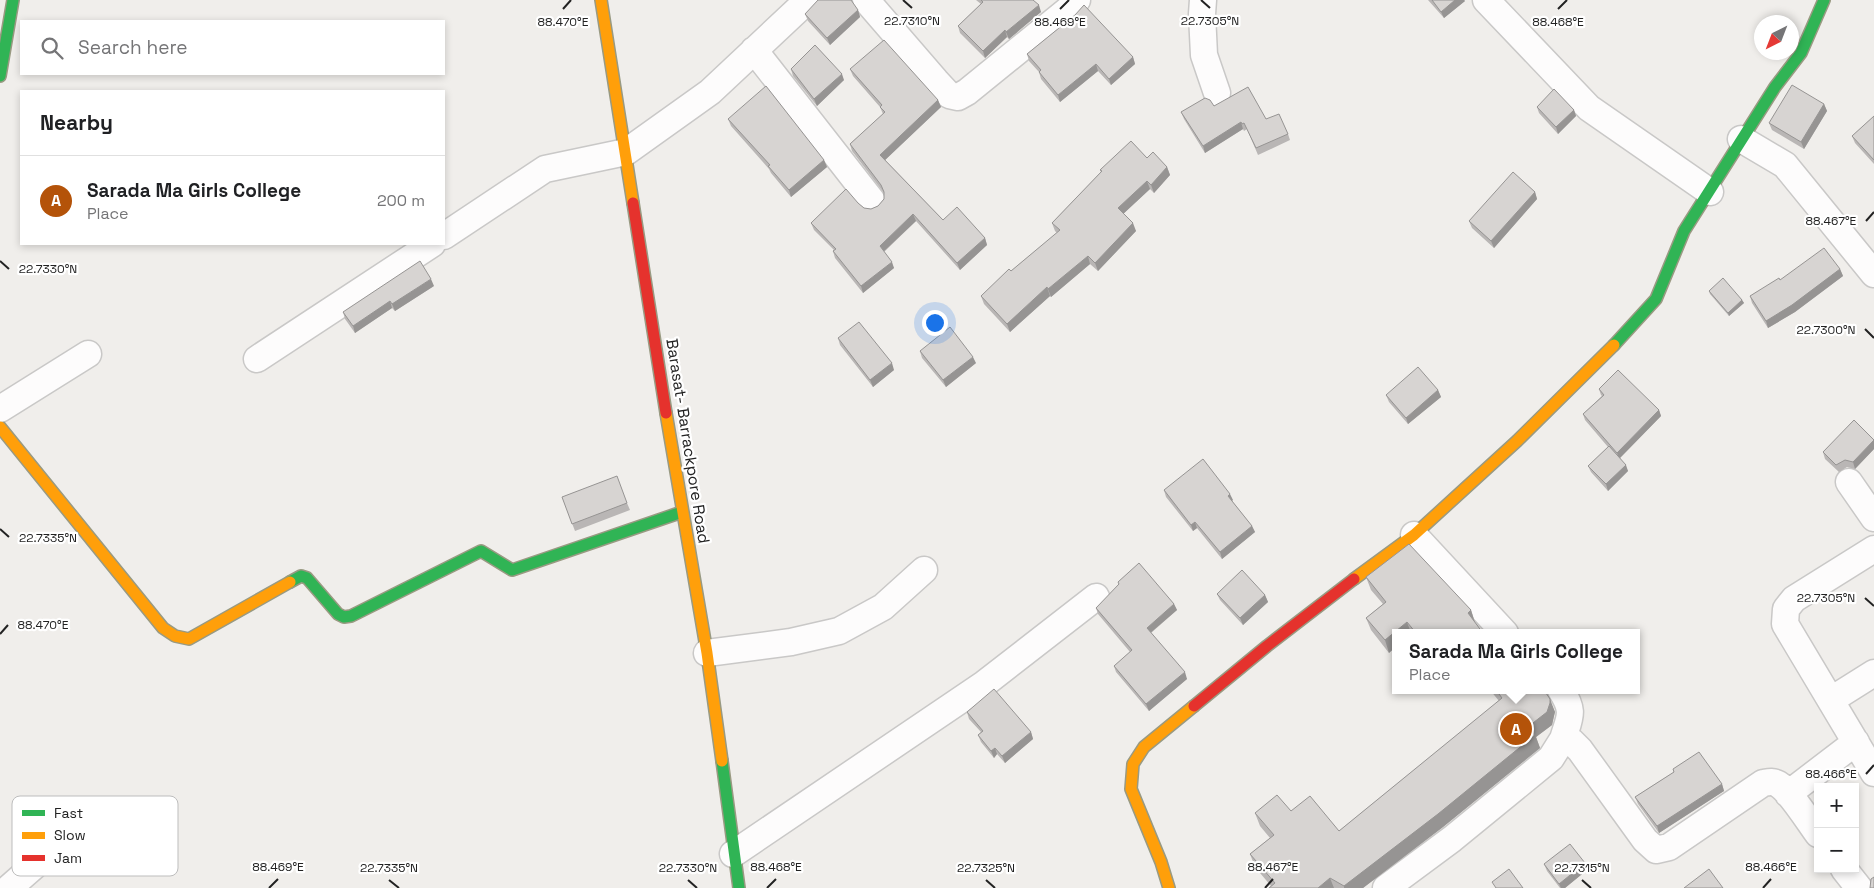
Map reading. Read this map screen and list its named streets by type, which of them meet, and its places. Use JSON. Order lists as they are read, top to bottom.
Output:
{
  "streets": {
    "street": ["Barasat- Barrackpore Road"]
  },
  "legend": ["Fast", "Slow", "Jam"],
  "north": "bottom left",
  "page": {
    "search": "Search here",
    "heading": "Nearby",
    "list": [
      {
        "mark": "A",
        "name": "Sarada Ma Girls College",
        "note": "Place",
        "value": "200 m"
      }
    ],
    "popup": ["Sarada Ma Girls College", "Place"],
    "pins": "A",
    "map_buttons": ["+", "−"]
  },
  "coordinates": [
    "22.7310°N",
    "22.7305°N",
    "88.470°E",
    "88.469°E",
    "88.468°E",
    "88.467°E",
    "22.7330°N",
    "22.7300°N",
    "22.7335°N",
    "88.466°E",
    "22.7325°N",
    "22.7315°N"
  ]
}
